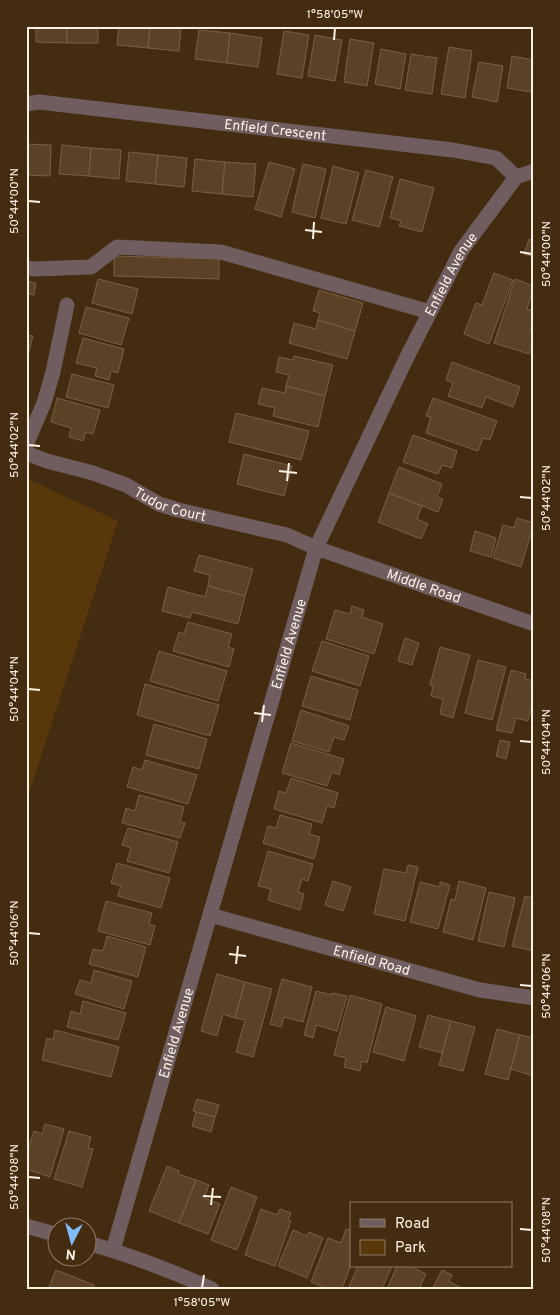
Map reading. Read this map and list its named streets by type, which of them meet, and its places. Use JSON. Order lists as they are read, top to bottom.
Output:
{
  "streets": {
    "street": [
      "Enfield Crescent",
      "Enfield Avenue",
      "Tudor Court",
      "Middle Road",
      "Enfield Road"
    ]
  },
  "crossings": [
    ["Enfield Crescent", "Enfield Avenue"],
    ["Enfield Avenue", "Tudor Court"],
    ["Enfield Avenue", "Middle Road"],
    ["Enfield Avenue", "Enfield Road"],
    ["Tudor Court", "Middle Road"]
  ],
  "legend": ["Road", "Park"],
  "north": "bottom",
  "coordinates": [
    "1°58'05\"W",
    "50°44'00\"N",
    "50°44'02\"N",
    "50°44'04\"N",
    "50°44'06\"N",
    "50°44'08\"N"
  ]
}
